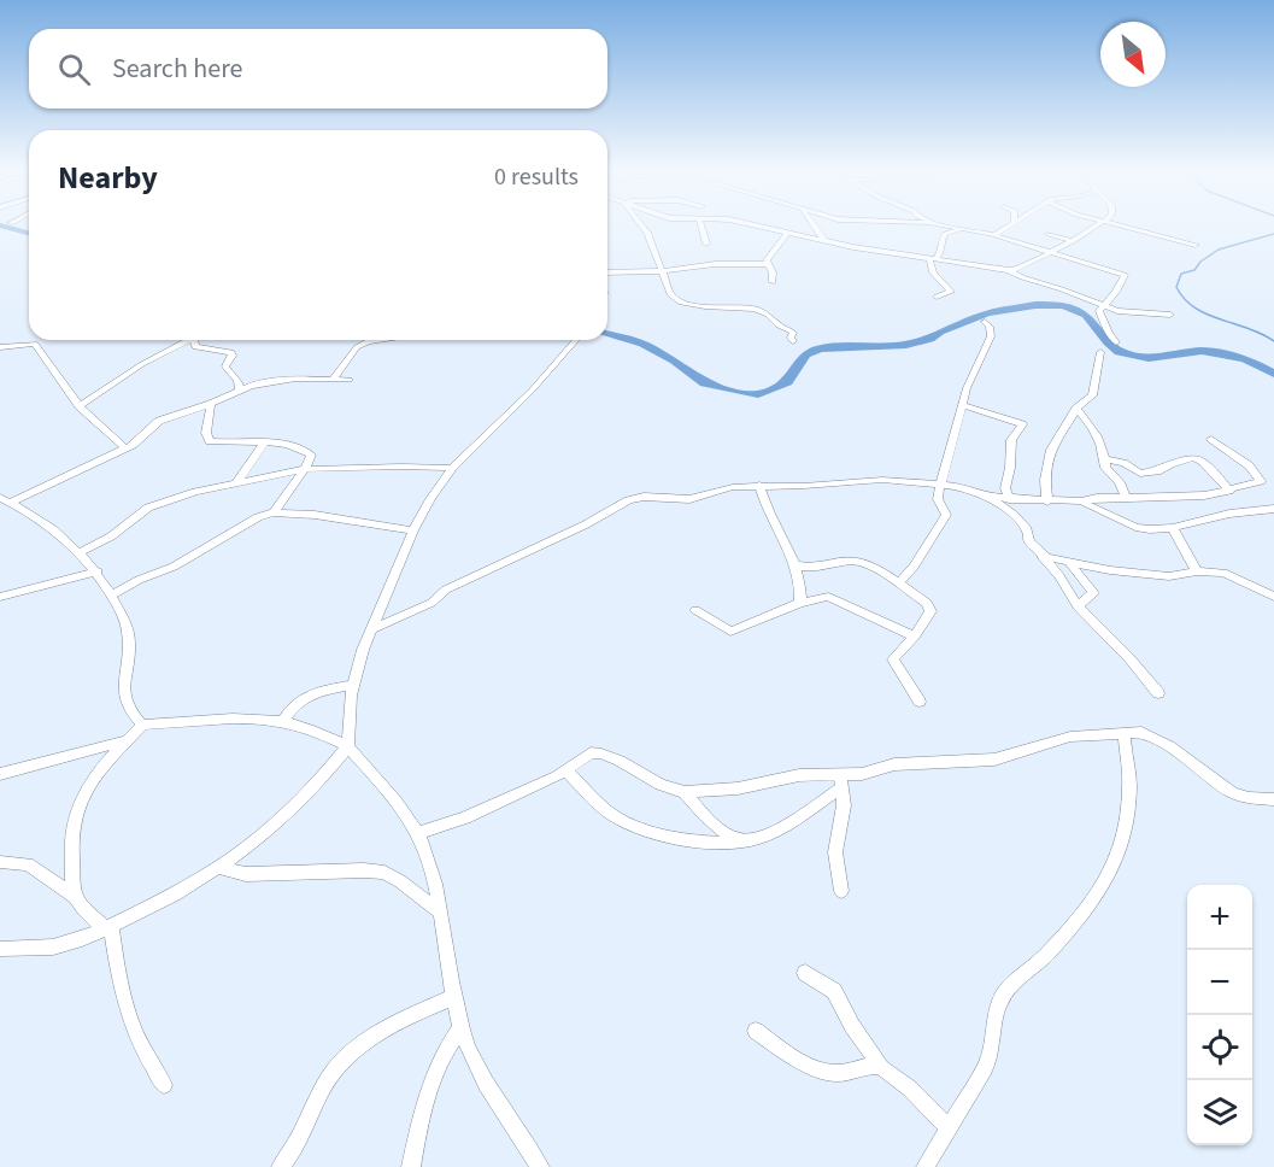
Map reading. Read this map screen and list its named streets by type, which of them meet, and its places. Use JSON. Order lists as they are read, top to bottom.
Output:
{
  "north": "bottom right",
  "page": {
    "search": "Search here",
    "heading": ["Nearby", "0 results"],
    "map_buttons": ["+", "−"]
  }
}
